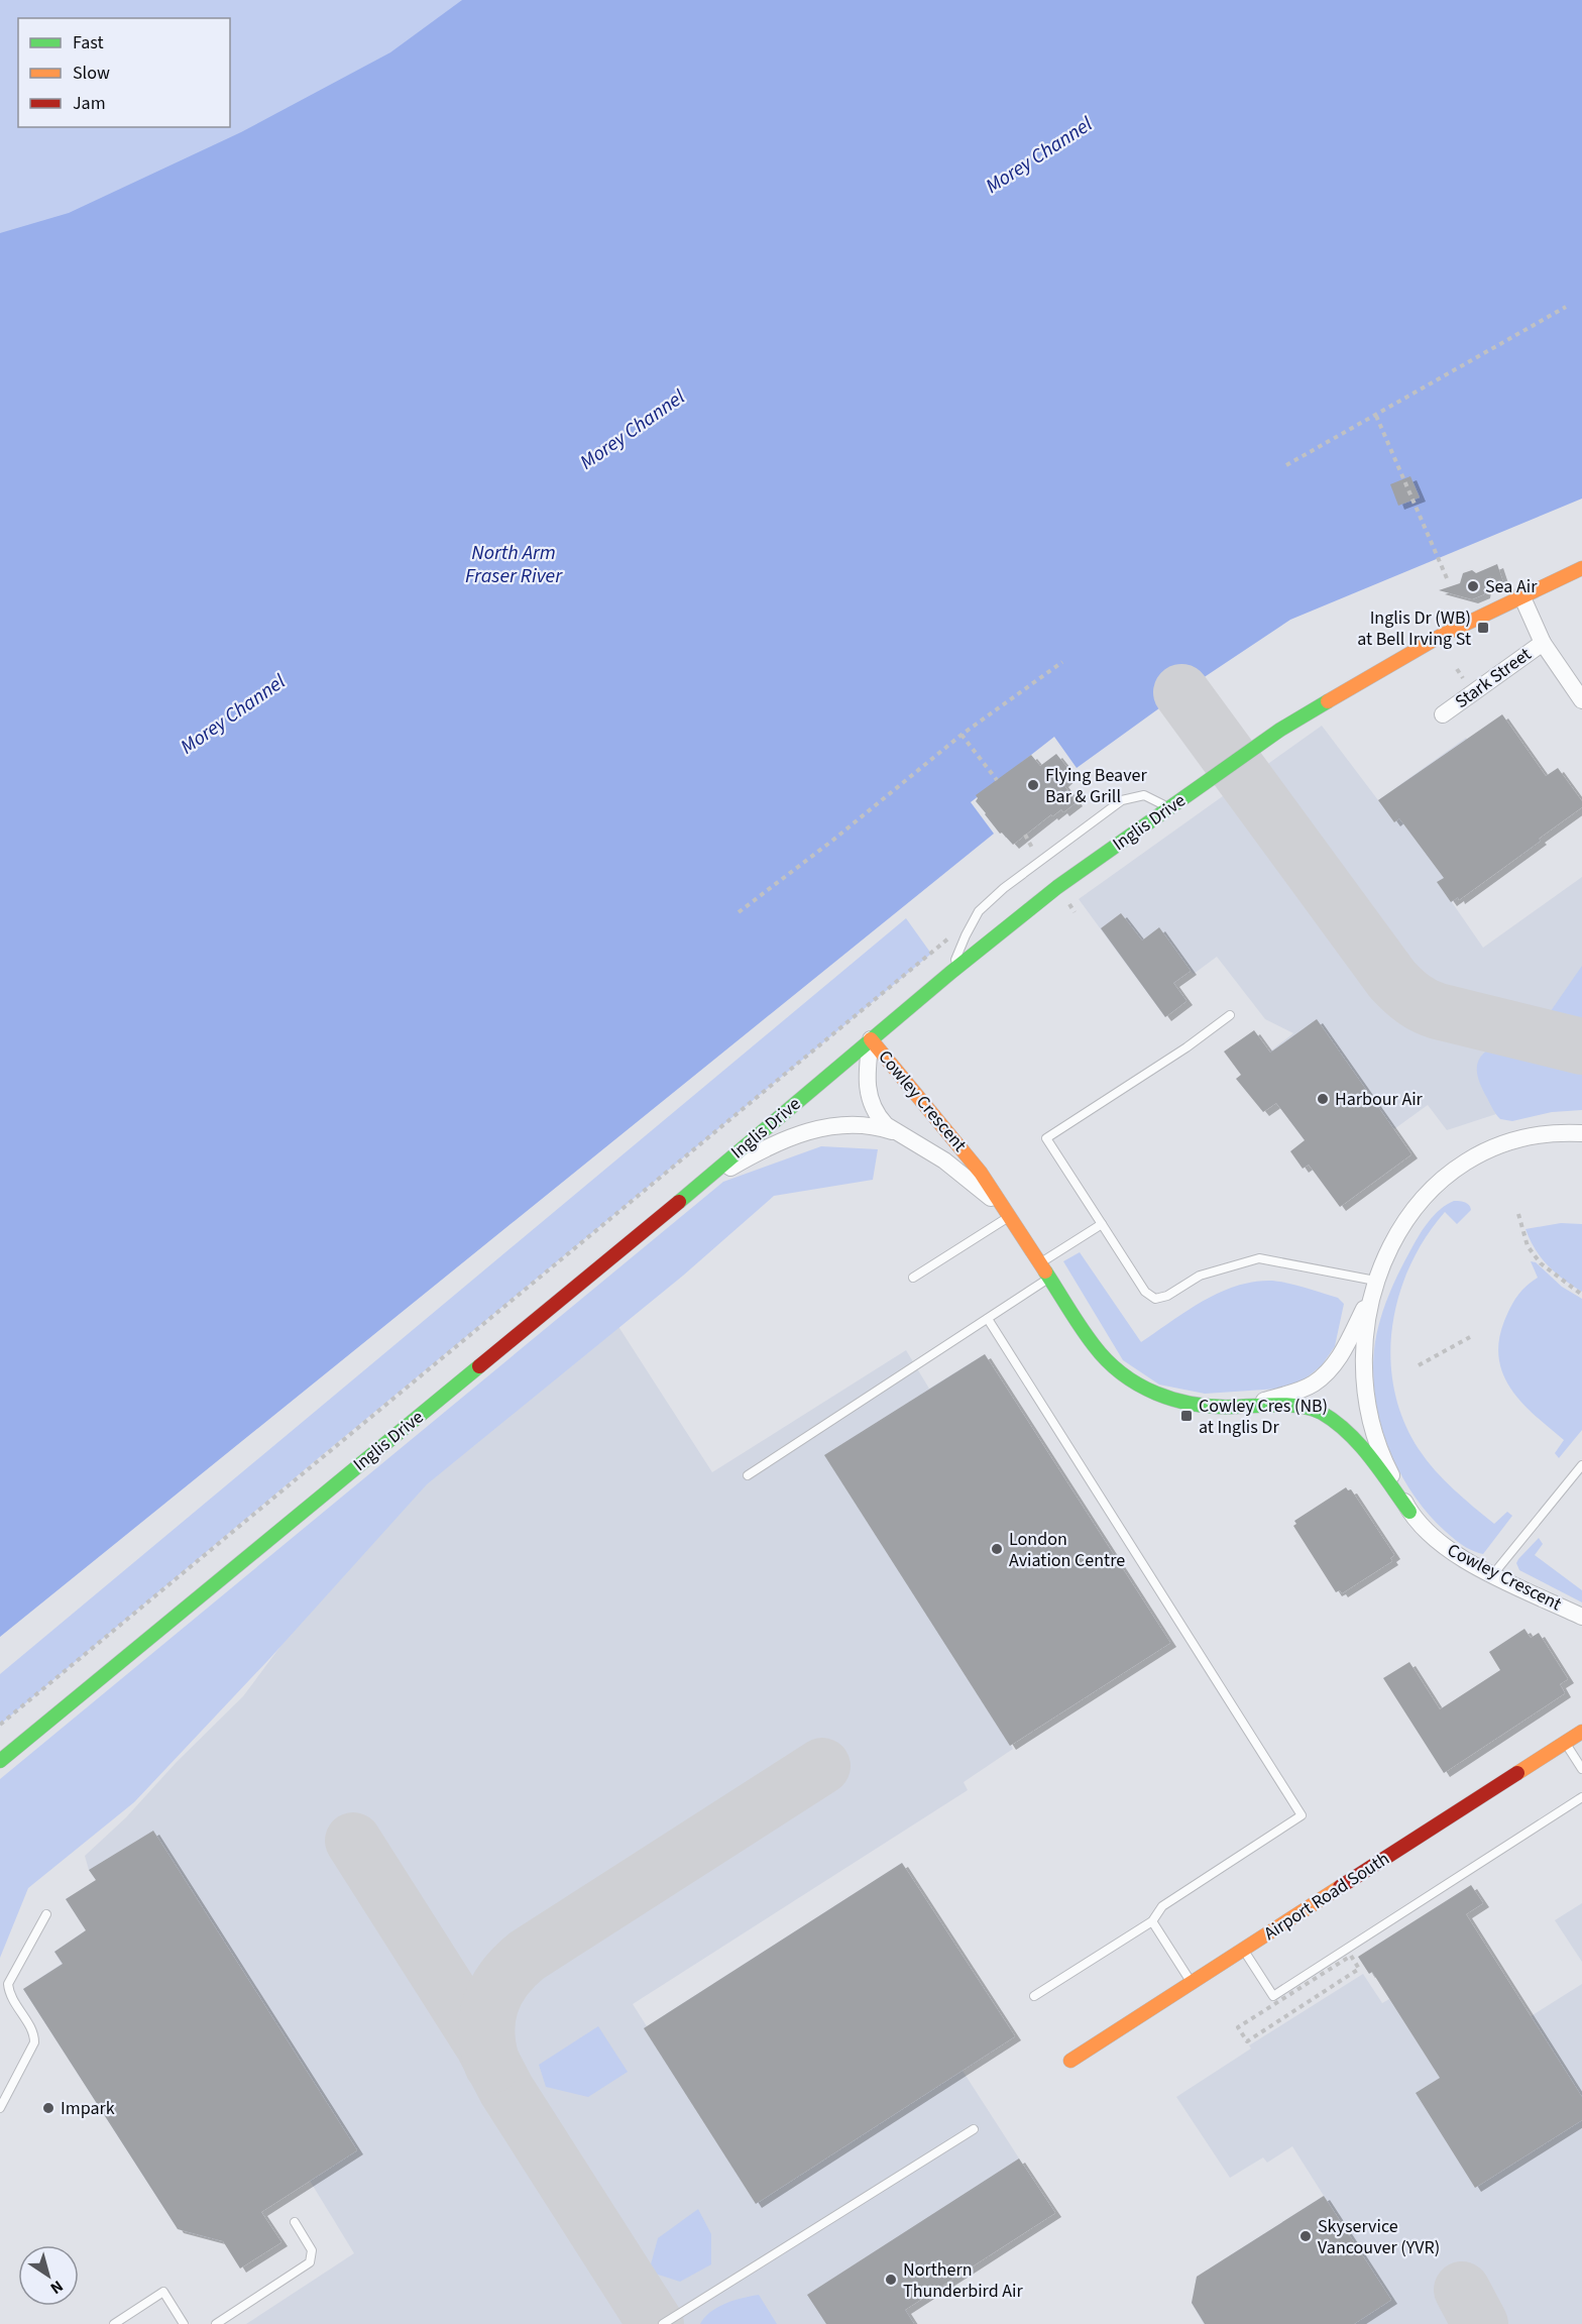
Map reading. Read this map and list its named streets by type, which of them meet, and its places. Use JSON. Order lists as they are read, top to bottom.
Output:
{
  "streets": {
    "street": [
      "Stark Street",
      "Inglis Drive",
      "Cowley Crescent",
      "Airport Road South"
    ]
  },
  "crossings": [
    ["Inglis Drive", "Cowley Crescent"]
  ],
  "water": ["Morey Channel", "North Arm Fraser River"],
  "places": {
    "other": [
      "Sea Air",
      "Flying Beaver Bar & Grill",
      "Harbour Air",
      "London Aviation Centre",
      "Impark",
      "Skyservice Vancouver (YVR)",
      "Northern Thunderbird Air"
    ],
    "transit": ["Inglis Dr (WB) at Bell Irving St", "Cowley Cres (NB) at Inglis Dr"]
  },
  "legend": ["Fast", "Slow", "Jam"],
  "north": "bottom right"
}
